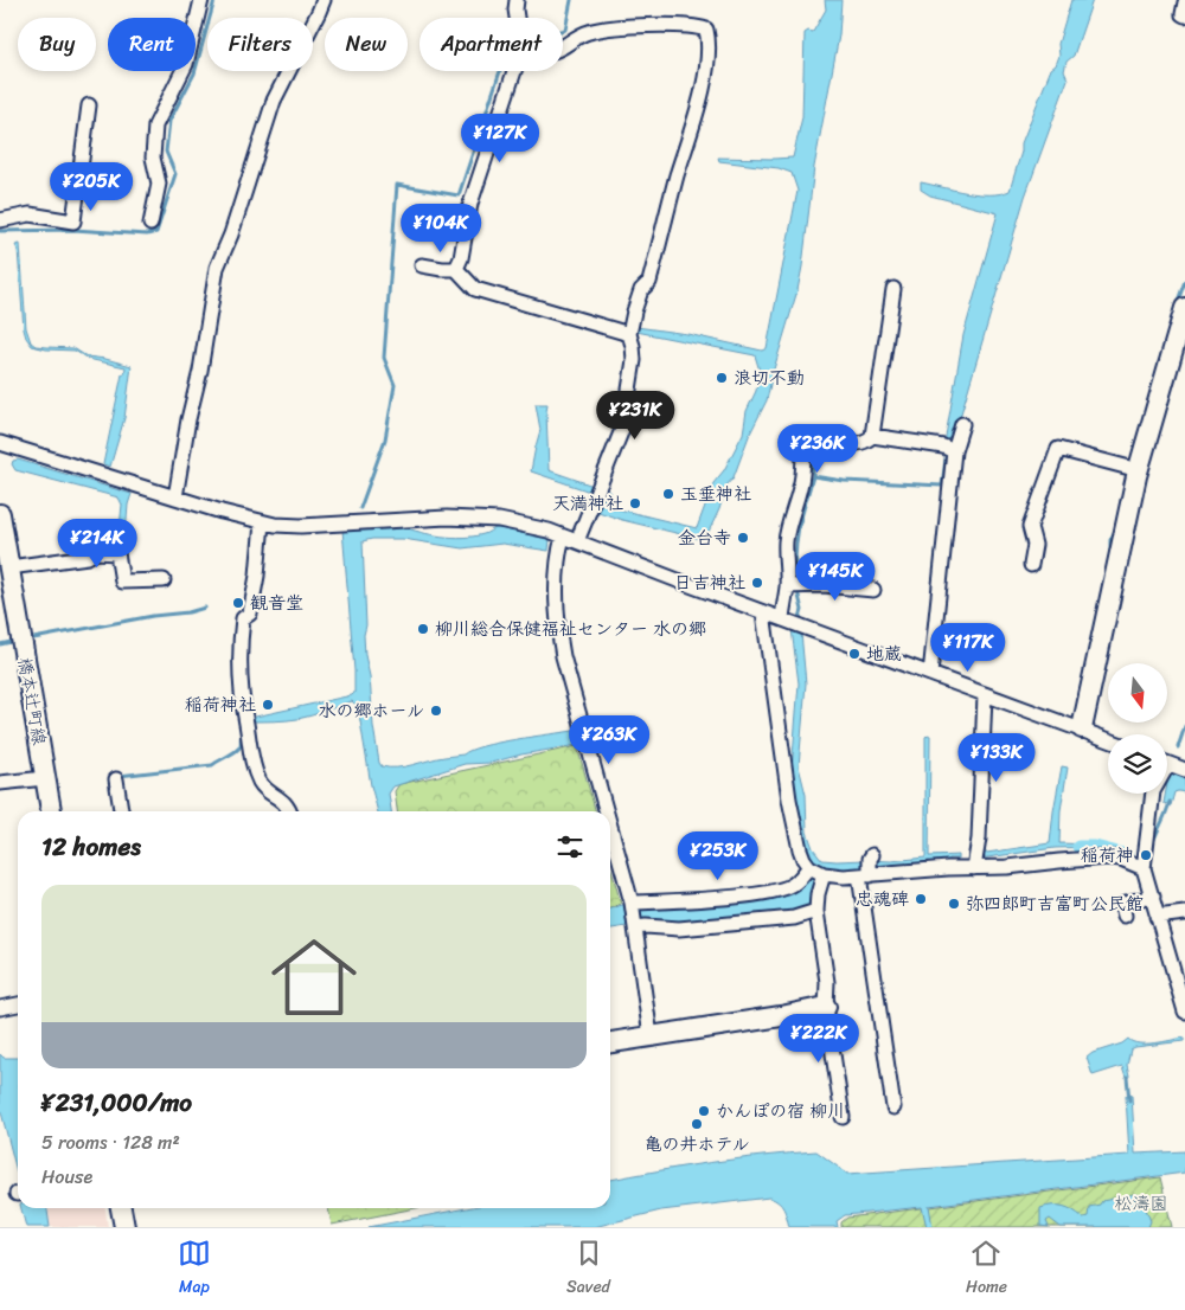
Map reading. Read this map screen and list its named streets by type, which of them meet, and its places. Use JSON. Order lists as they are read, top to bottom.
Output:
{
  "streets": {
    "street": ["橋本辻町線"]
  },
  "parks": ["松濤園"],
  "places": [
    "浪切不動",
    "玉垂神社",
    "天満神社",
    "金台寺",
    "日吉神社",
    "観音堂",
    "柳川総合保健福祉センター 水の郷",
    "地蔵",
    "稲荷神社",
    "水の郷ホール",
    "稲荷神",
    "忠魂碑",
    "弥四郎町吉富町公民館",
    "かんぽの宿 柳川",
    "亀の井ホテル"
  ],
  "north": "bottom",
  "page": {
    "chip": [
      "Buy",
      "Rent",
      "Filters",
      "New",
      "Apartment"
    ],
    "price": [
      "¥127K",
      "¥205K",
      "¥104K",
      "¥231K",
      "¥236K",
      "¥214K",
      "¥145K",
      "¥117K",
      "¥263K",
      "¥133K",
      "¥253K",
      "¥222K"
    ],
    "heading": "12 homes",
    "list": [
      {
        "name": "¥231,000/mo",
        "note": "5 rooms · 128 m² · House"
      }
    ],
    "tabs": ["Map", "Saved", "Home"]
  }
}
